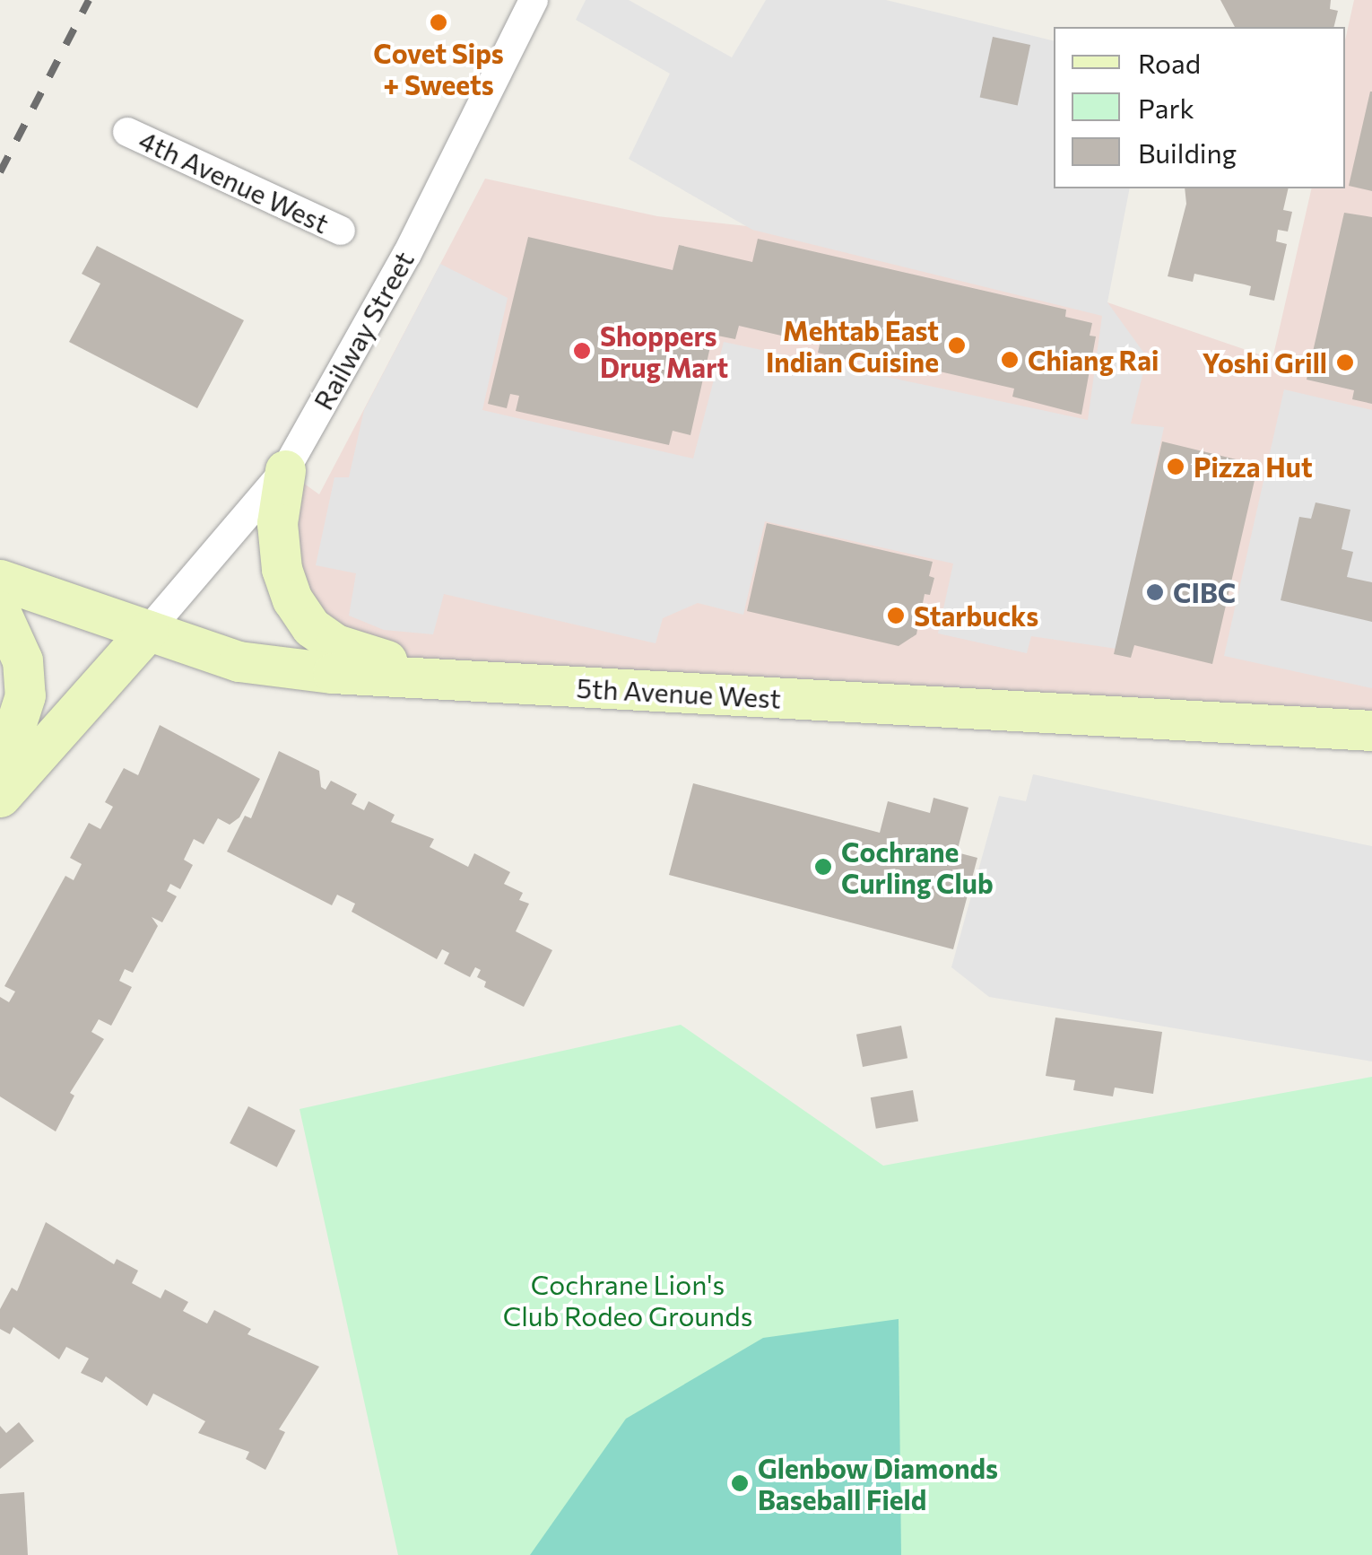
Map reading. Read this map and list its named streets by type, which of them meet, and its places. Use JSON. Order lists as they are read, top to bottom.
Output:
{
  "streets": {
    "street": ["4th Avenue West", "Railway Street", "5th Avenue West"]
  },
  "crossings": [
    ["Railway Street", "5th Avenue West"]
  ],
  "parks": ["Cochrane Lion's Club Rodeo Grounds"],
  "places": [
    "Covet Sips + Sweets",
    "Mehtab East Indian Cuisine",
    "Shoppers Drug Mart",
    "Chiang Rai",
    "Yoshi Grill",
    "Pizza Hut",
    "CIBC",
    "Starbucks",
    "Cochrane Curling Club",
    "Glenbow Diamonds Baseball Field"
  ],
  "legend": ["Road", "Park", "Building"]
}
